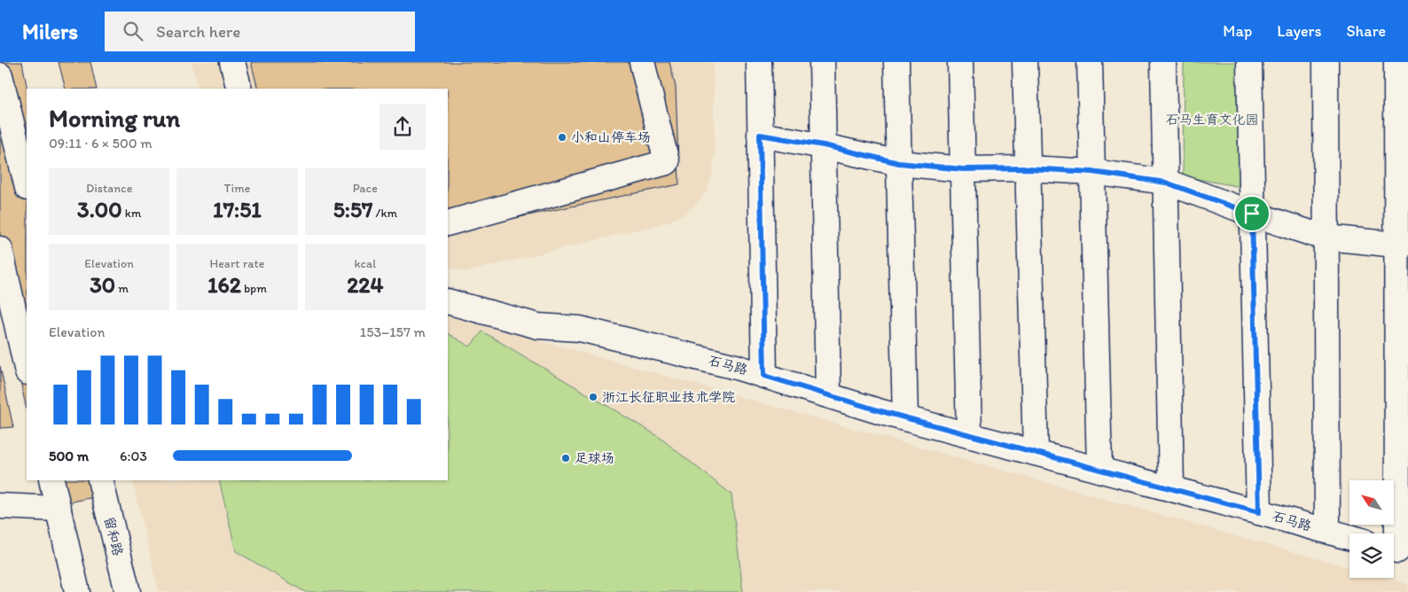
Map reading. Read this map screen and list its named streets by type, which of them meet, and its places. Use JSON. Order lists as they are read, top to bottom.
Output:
{
  "streets": {
    "street": ["石马路", "留和路"]
  },
  "parks": ["石马生育文化园"],
  "places": ["小和山停车场", "浙江长征职业技术学院", "足球场"],
  "north": "top left",
  "page": {
    "header": "Milers",
    "search": "Search here",
    "nav": ["Map", "Layers", "Share"],
    "heading": ["Morning run", "09:11 · 6 × 500 m"],
    "stats": [
      ["Distance", "3.00 km"],
      ["Time", "17:51"],
      ["Pace", "5:57 /km"],
      ["Elevation", "30 m"],
      ["Heart rate", "162 bpm"],
      ["kcal", "224"]
    ],
    "chart": ["Elevation", "153–157 m"],
    "list": [
      {
        "name": "500 m",
        "note": "6:03"
      }
    ]
  }
}
